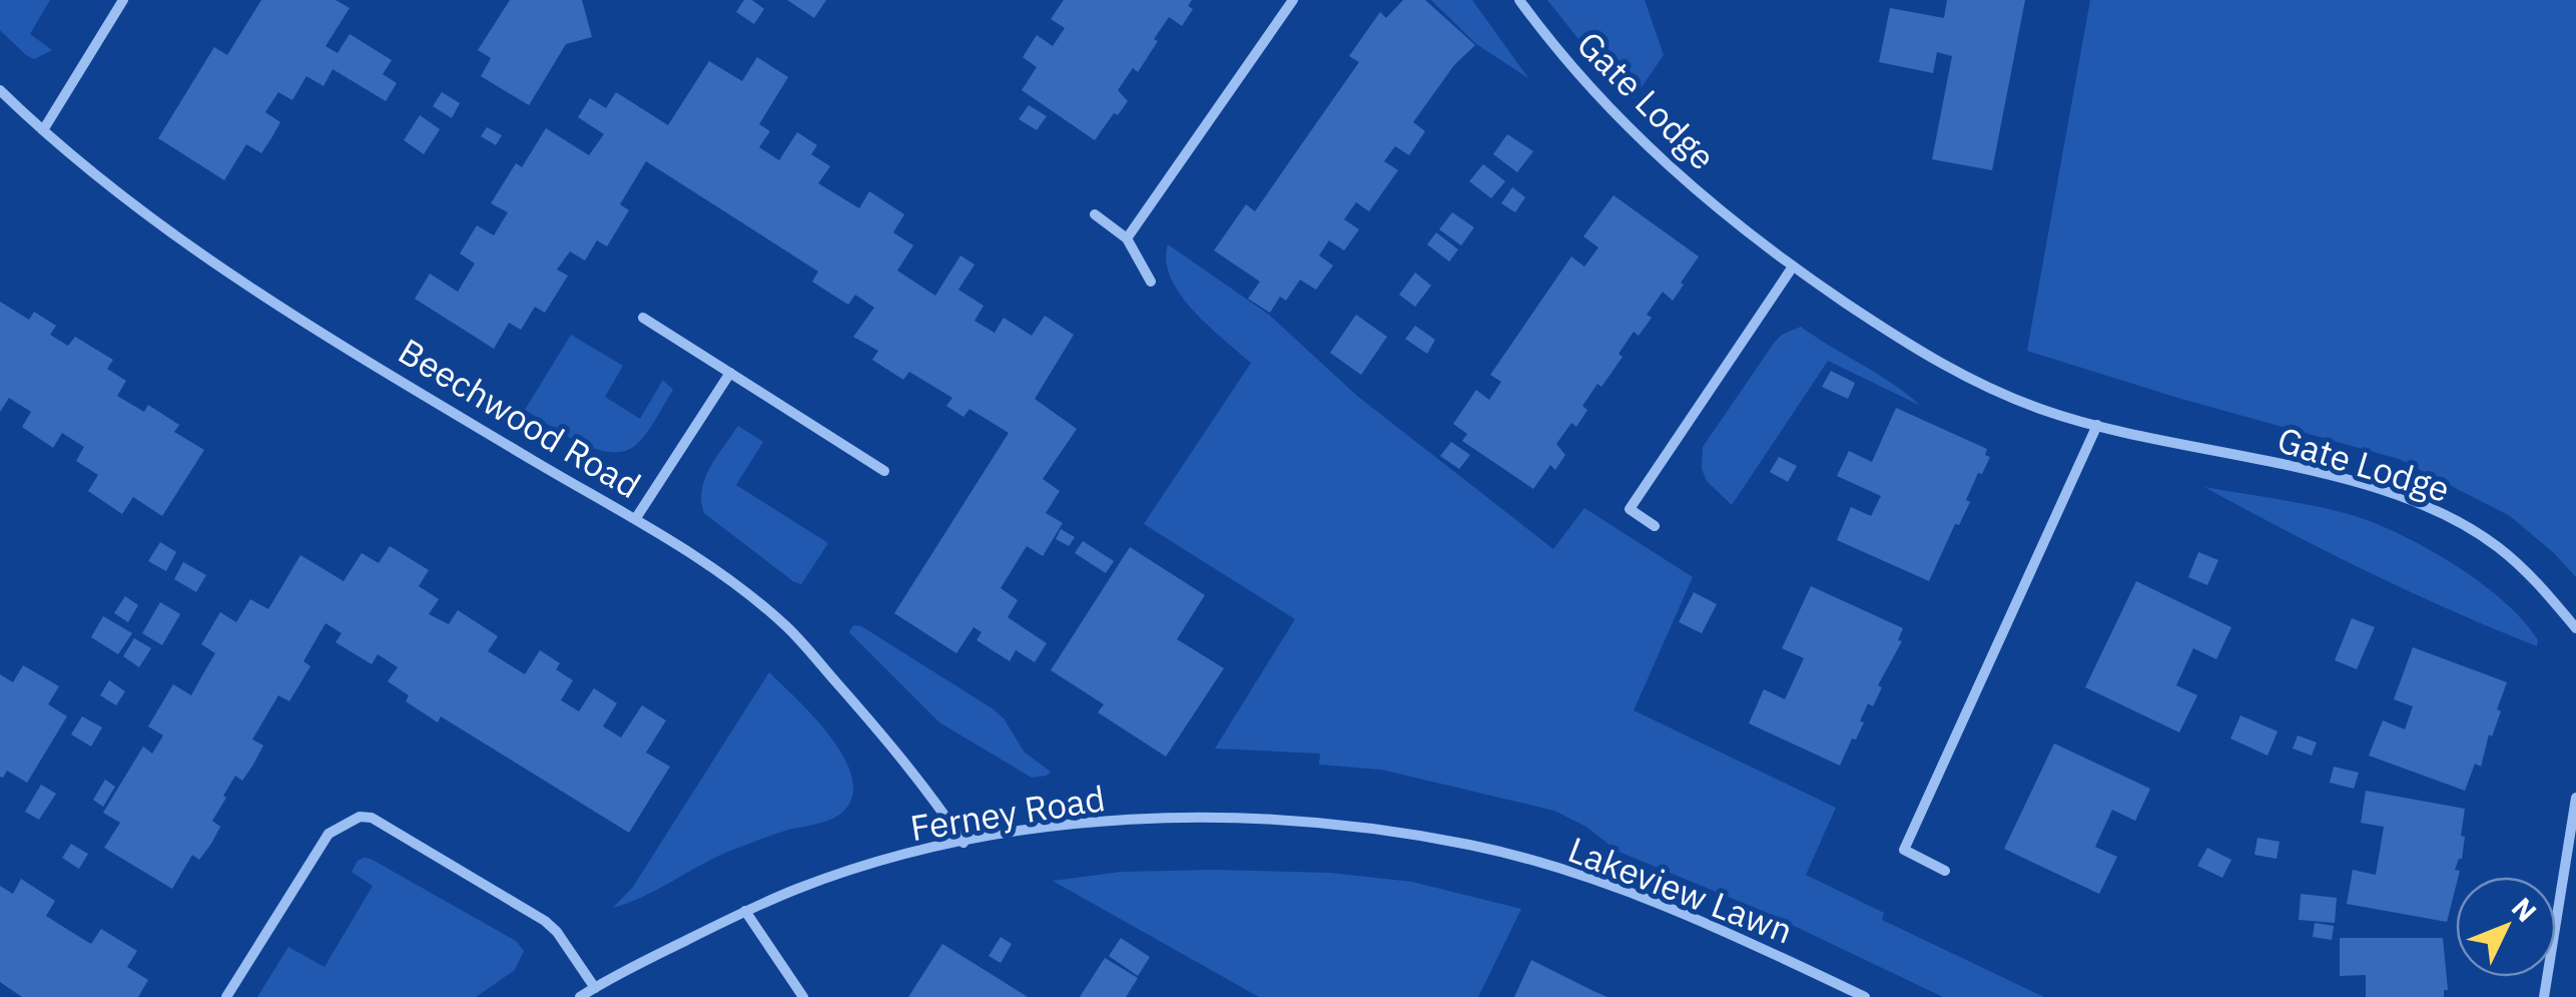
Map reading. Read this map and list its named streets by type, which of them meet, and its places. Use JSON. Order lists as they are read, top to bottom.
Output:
{
  "streets": {
    "street": [
      "Gate Lodge",
      "Beechwood Road",
      "Ferney Road",
      "Lakeview Lawn"
    ]
  },
  "crossings": [
    ["Beechwood Road", "Ferney Road"],
    ["Ferney Road", "Lakeview Lawn"]
  ],
  "north": "top right"
}
